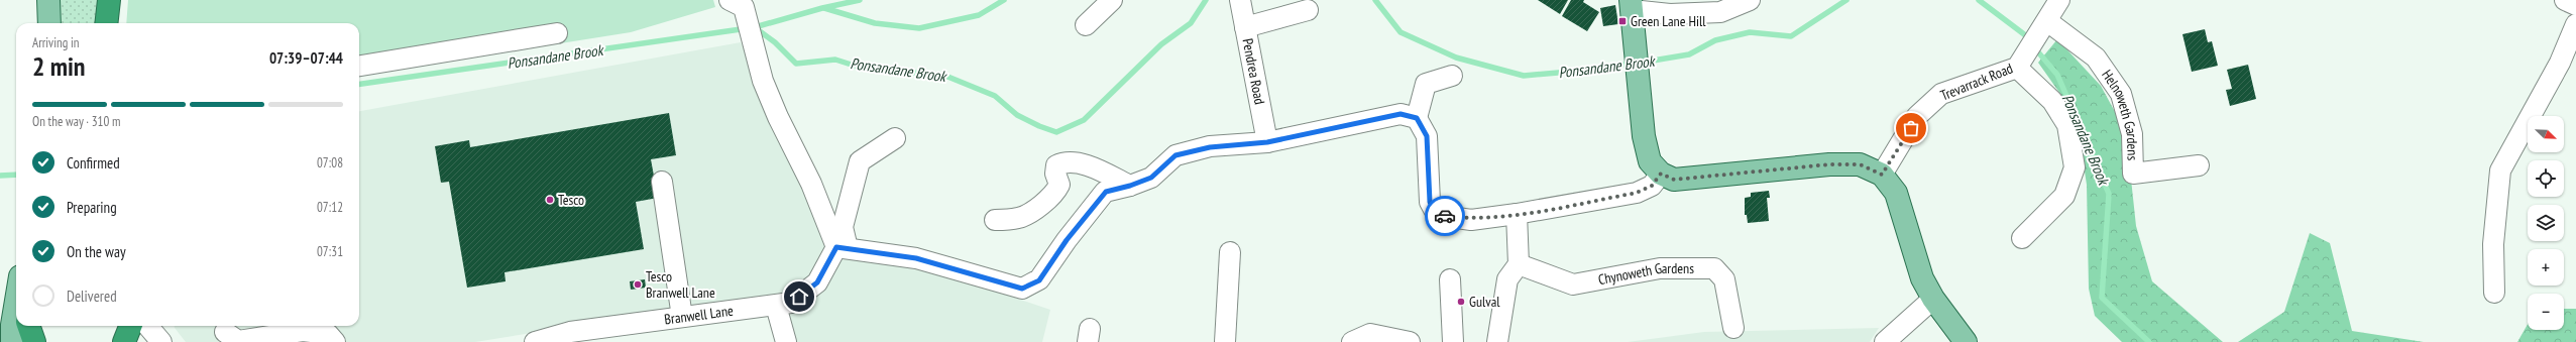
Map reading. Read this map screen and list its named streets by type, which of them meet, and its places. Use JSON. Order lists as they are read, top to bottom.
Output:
{
  "streets": {
    "street": [
      "Pendrea Road",
      "Trevarrack Road",
      "Helnoweth Gardens",
      "Chynoweth Gardens",
      "Branwell Lane"
    ]
  },
  "crossings": [
    ["Trevarrack Road", "Helnoweth Gardens"]
  ],
  "water": ["Ponsandane Brook"],
  "places": {
    "transit": ["Green Lane Hill"],
    "other": ["Tesco", "Tesco Branwell Lane", "Gulval"]
  },
  "north": "bottom right",
  "page": {
    "heading": ["2 min", "Arriving in", "07:39–07:44"],
    "bar": "On the way · 310 m",
    "map_buttons": ["+", "−"],
    "list": [
      ["Confirmed", "07:08"],
      ["Preparing", "07:12"],
      ["On the way", "07:31"],
      "Delivered"
    ]
  }
}
